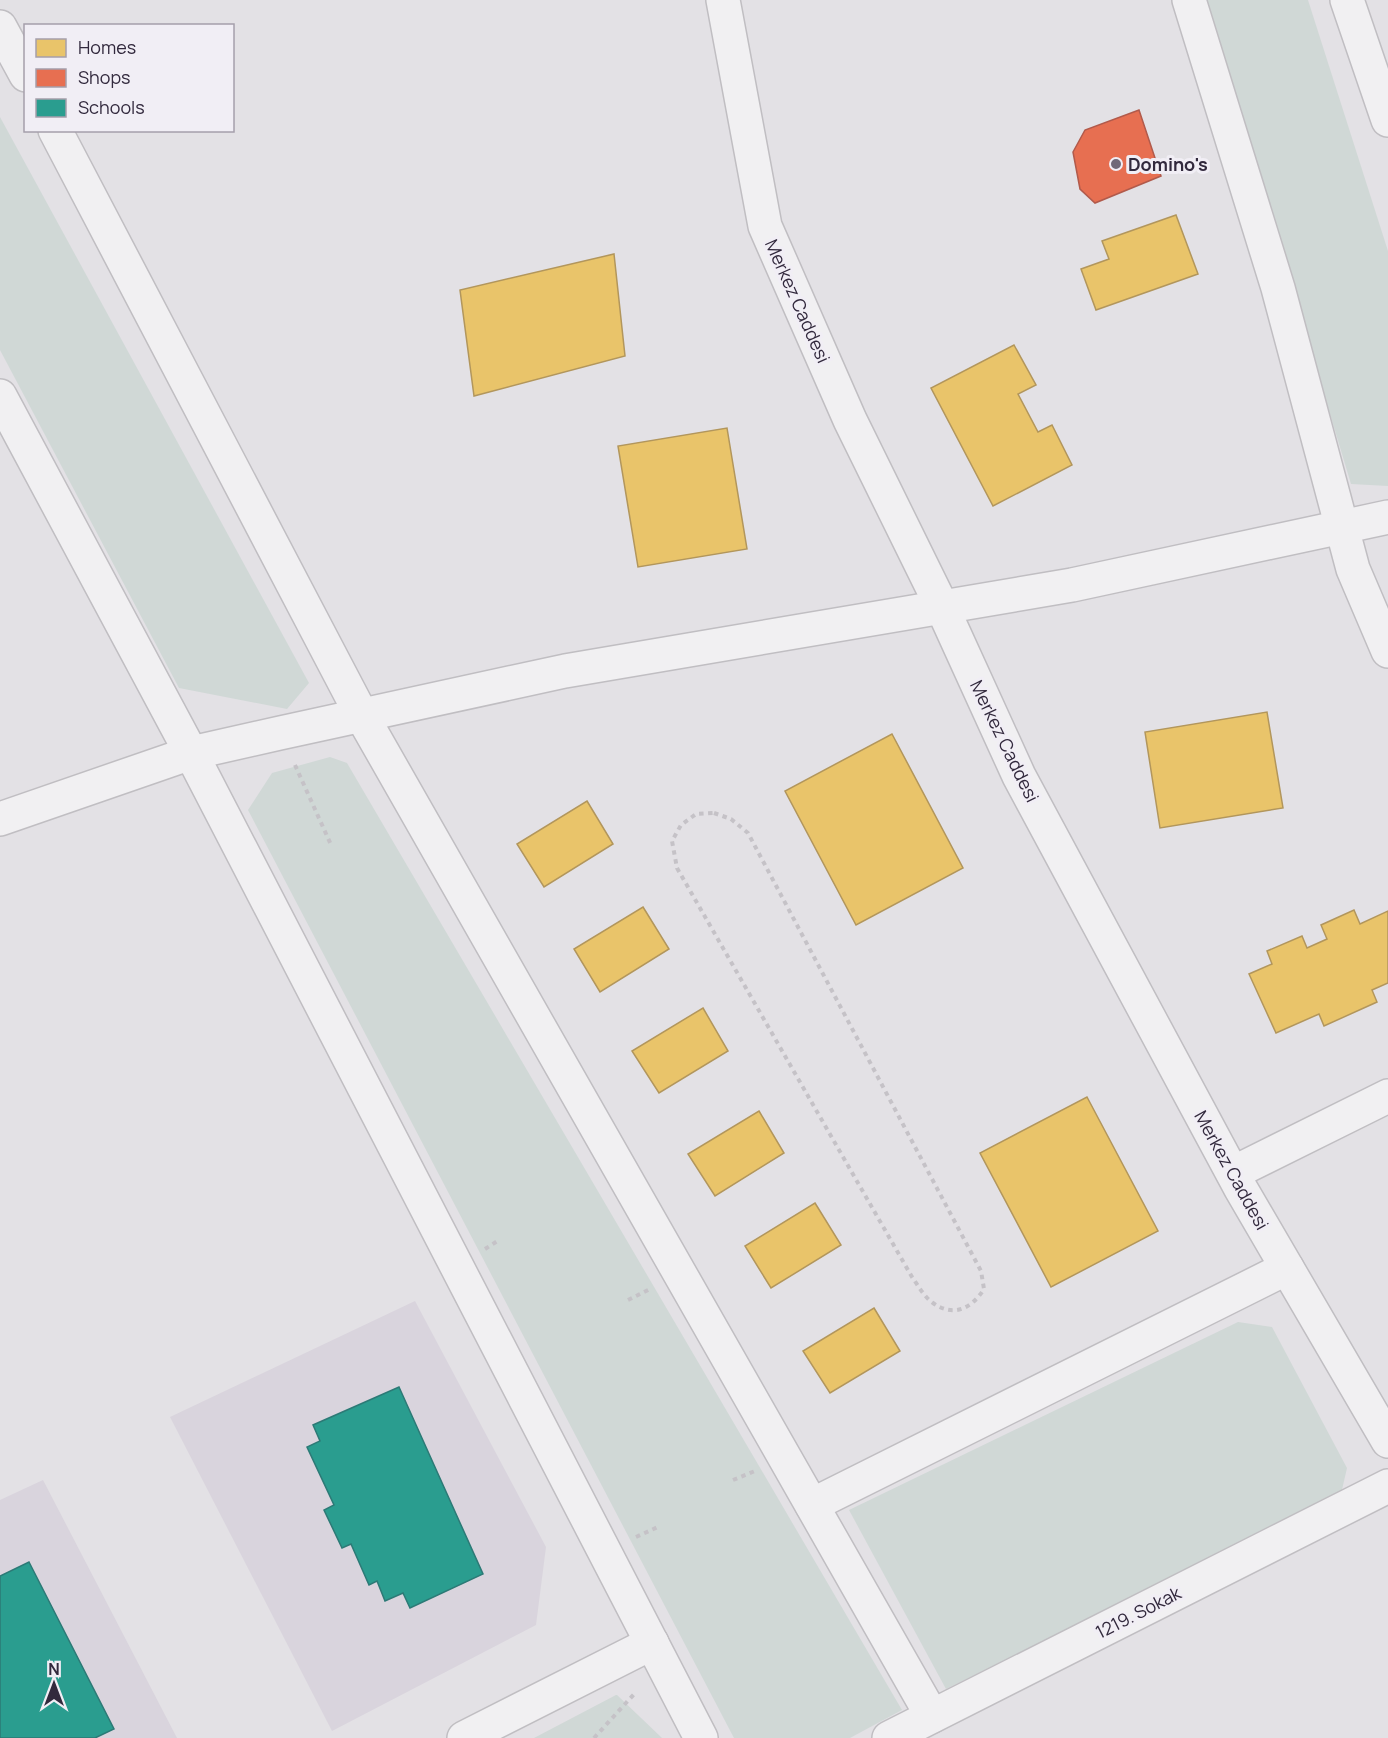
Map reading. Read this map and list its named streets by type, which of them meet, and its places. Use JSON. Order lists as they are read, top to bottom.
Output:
{
  "streets": {
    "street": ["Merkez Caddesi", "1219. Sokak"]
  },
  "places": ["Domino's"],
  "legend": ["Homes", "Shops", "Schools"],
  "north": "top"
}
